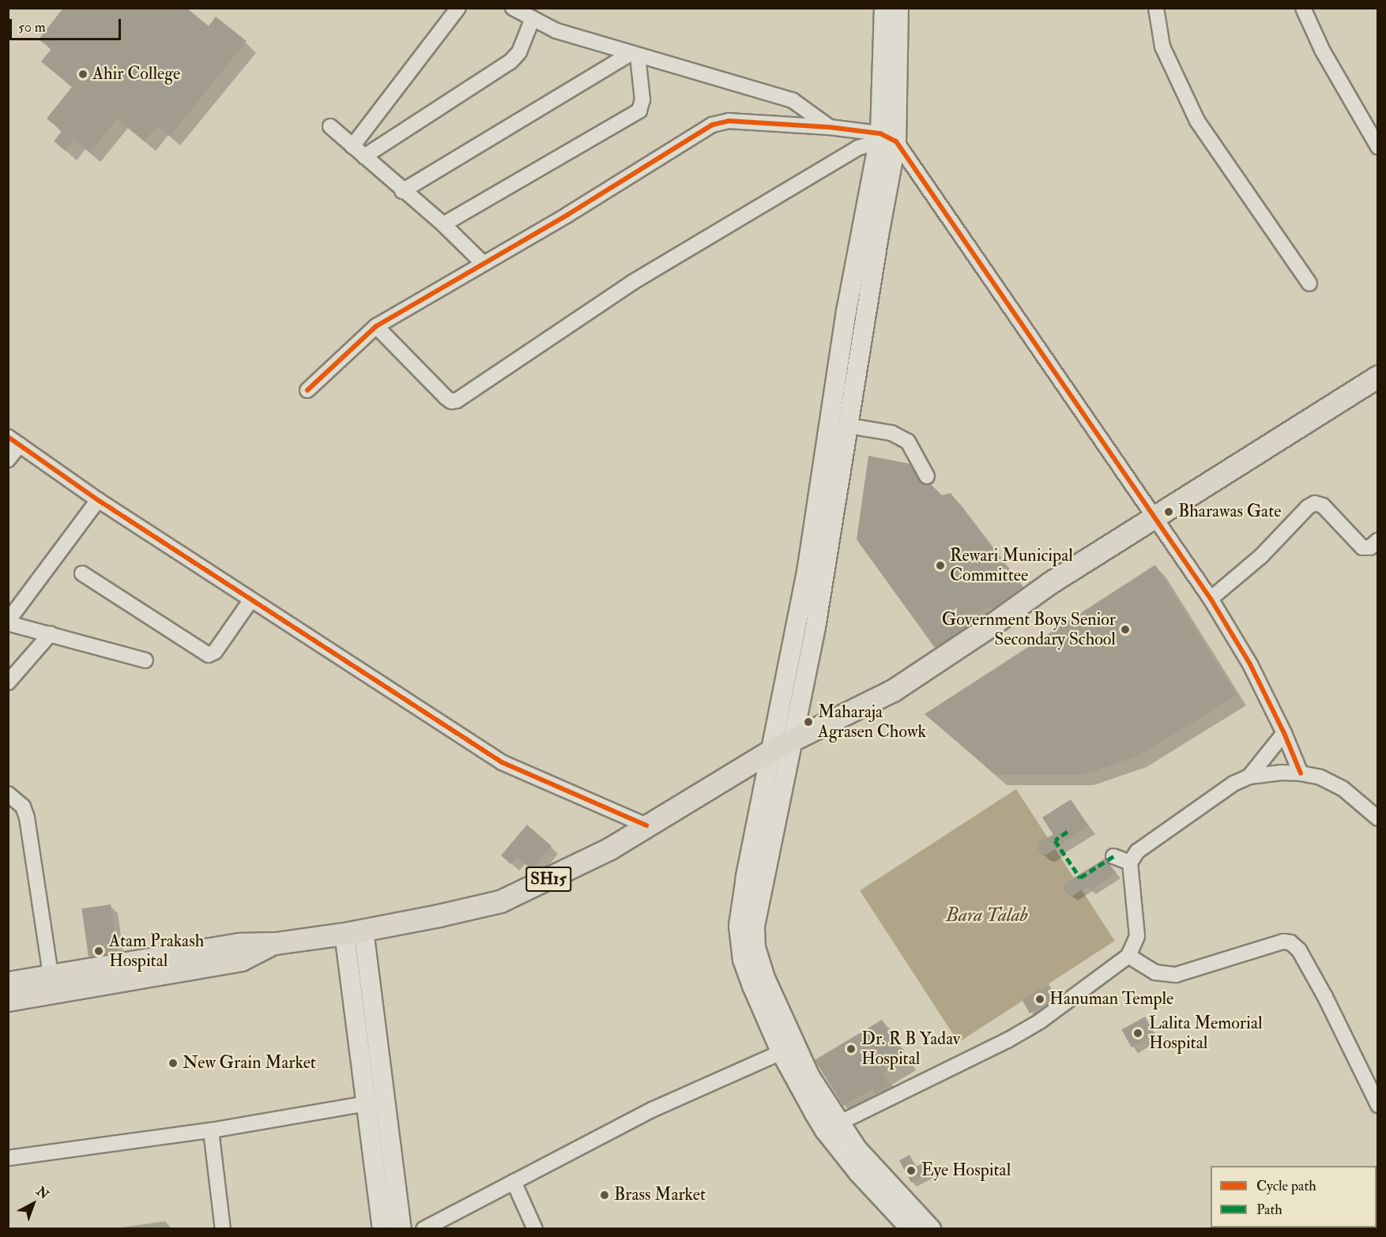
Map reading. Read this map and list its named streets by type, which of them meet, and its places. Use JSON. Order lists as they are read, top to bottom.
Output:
{
  "streets": {
    "main road": ["SH15"]
  },
  "water": ["Bara Talab"],
  "places": [
    "Ahir College",
    "Bharawas Gate",
    "Rewari Municipal Committee",
    "Government Boys Senior Secondary School",
    "Maharaja Agrasen Chowk",
    "Atam Prakash Hospital",
    "Hanuman Temple",
    "Lalita Memorial Hospital",
    "Dr. R B Yadav Hospital",
    "New Grain Market",
    "Eye Hospital",
    "Brass Market"
  ],
  "legend": ["Cycle path", "Path"],
  "scale_bar": "50 m",
  "north": "top right"
}
